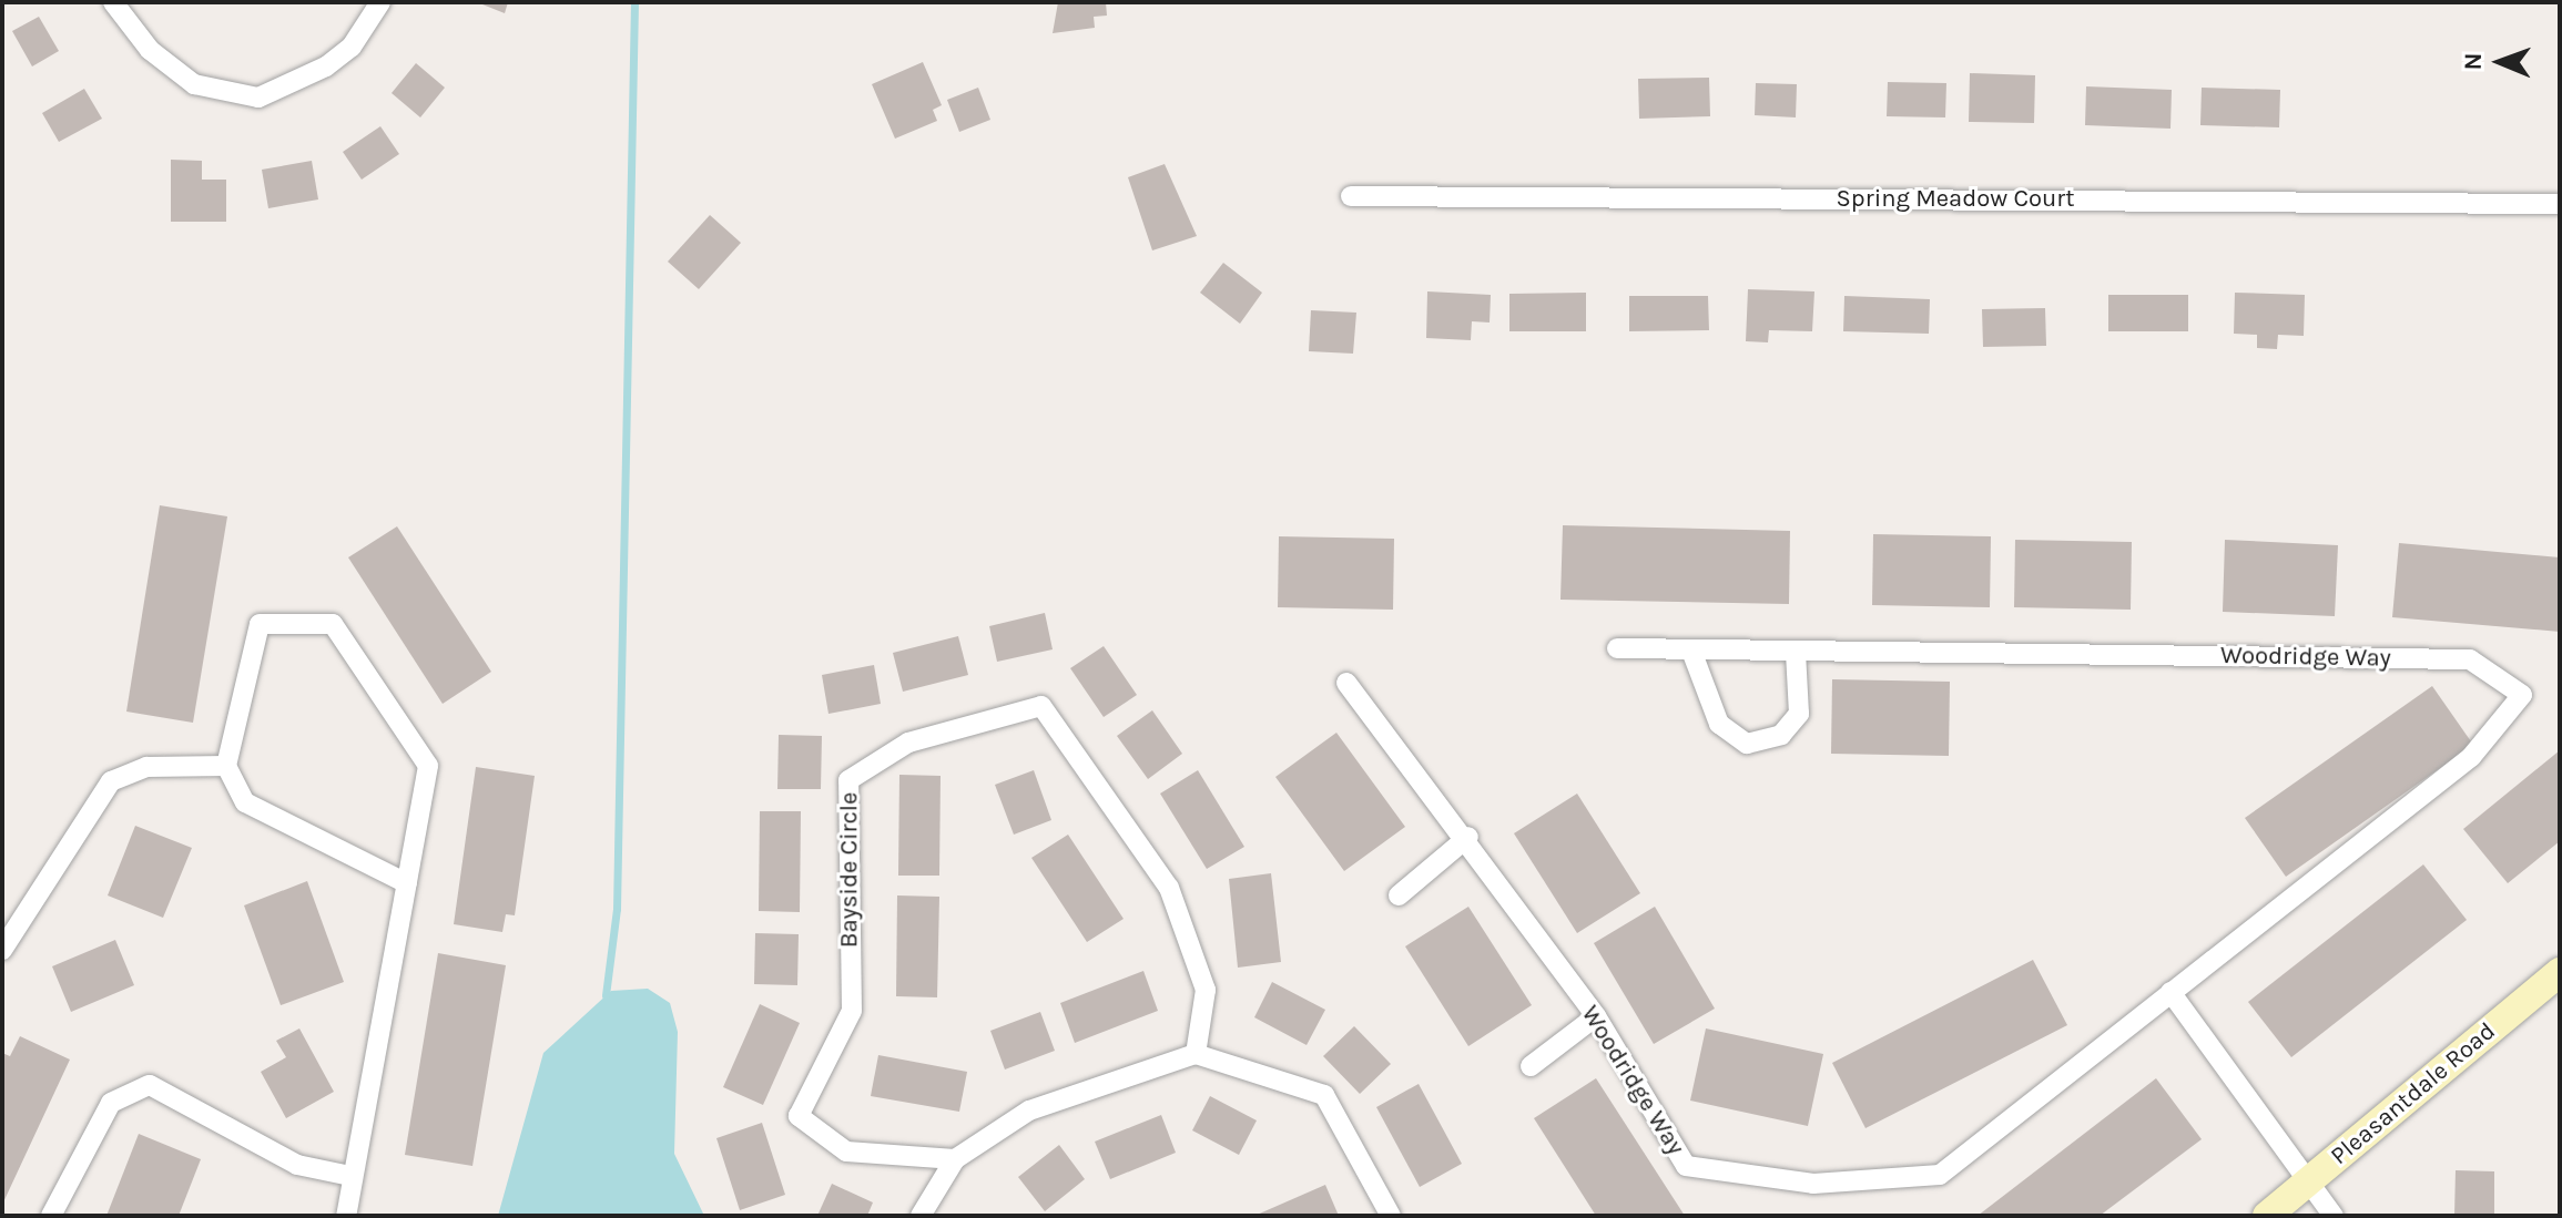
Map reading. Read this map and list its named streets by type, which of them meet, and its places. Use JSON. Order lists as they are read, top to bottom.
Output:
{
  "streets": {
    "main road": ["Pleasantdale Road"],
    "street": ["Spring Meadow Court", "Woodridge Way", "Bayside Circle"]
  },
  "north": "left"
}
